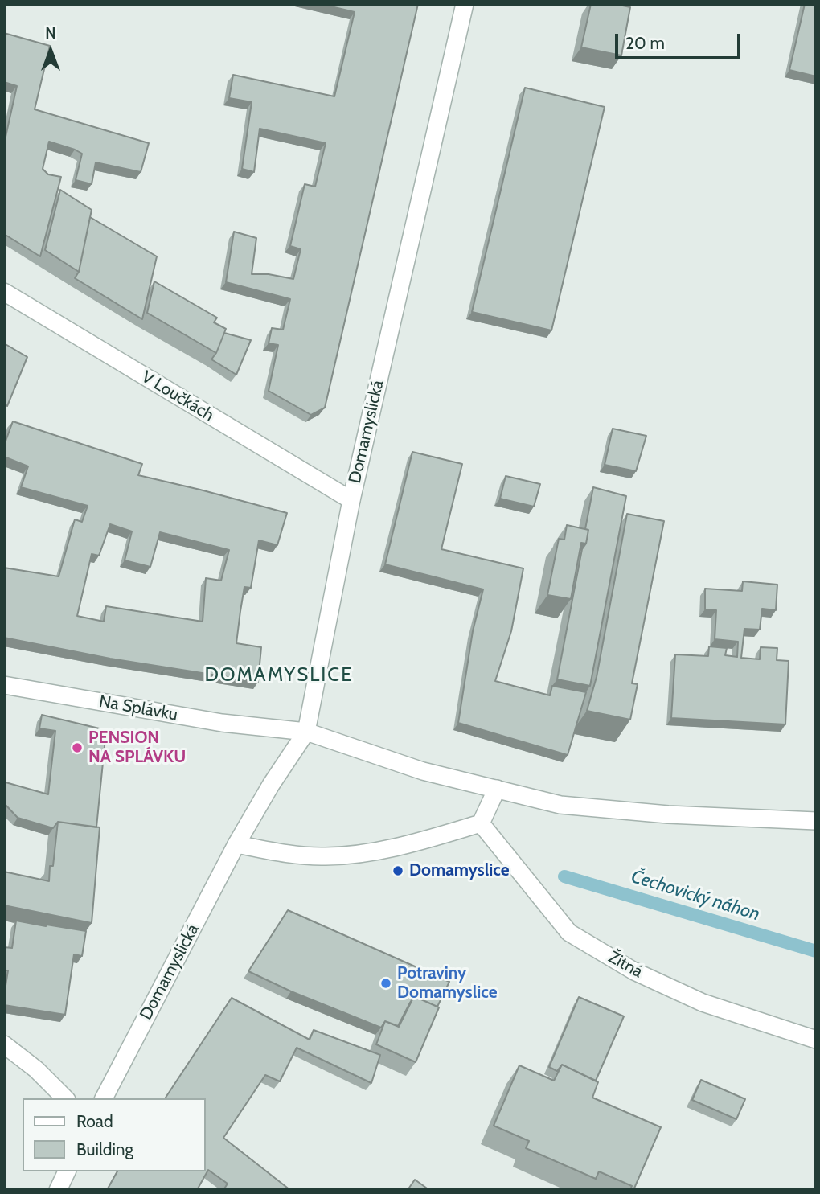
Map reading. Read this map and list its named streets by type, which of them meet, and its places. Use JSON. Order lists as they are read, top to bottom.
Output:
{
  "streets": {
    "street": [
      "V Loučkách",
      "Domamyslická",
      "Na Splávku",
      "Žitná"
    ]
  },
  "crossings": [
    ["V Loučkách", "Domamyslická"],
    ["Domamyslická", "Na Splávku"]
  ],
  "districts": ["DOMAMYSLICE"],
  "water": ["Čechovický náhon"],
  "places": ["PENSION NA SPLÁVKU", "Domamyslice", "Potraviny Domamyslice"],
  "legend": ["Road", "Building"],
  "scale_bar": "20 m",
  "north": "top"
}
